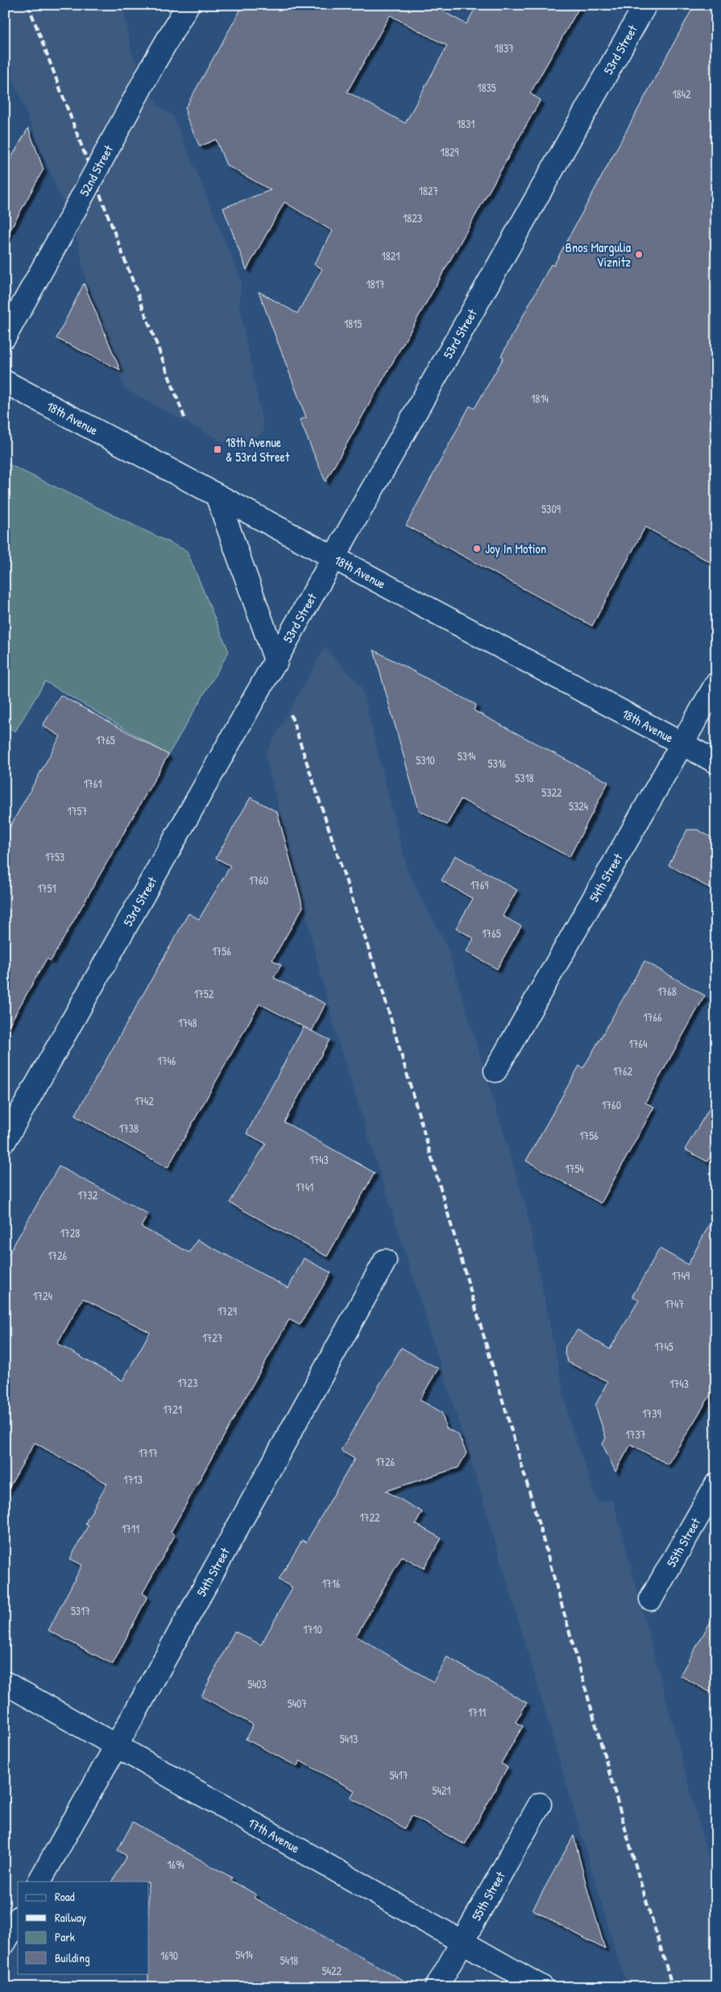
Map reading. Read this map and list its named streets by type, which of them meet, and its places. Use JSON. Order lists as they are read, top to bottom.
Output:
{
  "streets": {
    "street": [
      "53rd Street",
      "52nd Street",
      "18th Avenue",
      "54th Street",
      "55th Street",
      "17th Avenue"
    ]
  },
  "crossings": [
    ["53rd Street", "18th Avenue"],
    ["18th Avenue", "54th Street"],
    ["54th Street", "17th Avenue"],
    ["55th Street", "17th Avenue"]
  ],
  "places": {
    "other": ["Bnos Margulia Viznitz", "Joy In Motion"],
    "transit": ["18th Avenue & 53rd Street"]
  },
  "house_numbers": [
    "1837",
    "1835",
    "1842",
    "1831",
    "1829",
    "1827",
    "1823",
    "1821",
    "1817",
    "1815",
    "1814",
    "5309",
    "1765",
    "5314",
    "5310",
    "5316",
    "5318",
    "1761",
    "5322",
    "5324",
    "1757",
    "1753",
    "1760",
    "1769",
    "1751",
    "1765",
    "1756",
    "1768",
    "1752",
    "1766",
    "1748",
    "1764",
    "1746",
    "1762",
    "1742",
    "1760",
    "1738",
    "1756",
    "1743",
    "1754",
    "1741",
    "1732",
    "1728",
    "1726",
    "1749",
    "1724",
    "1747",
    "1729",
    "1727",
    "1745",
    "1723",
    "1743",
    "1721",
    "1739",
    "1737",
    "1717",
    "1726",
    "1713",
    "1722",
    "1711",
    "1716",
    "5317",
    "1710",
    "5403",
    "5407",
    "1711",
    "5413",
    "5417",
    "5421",
    "1694",
    "5414",
    "1690",
    "5418",
    "5422"
  ],
  "legend": [
    "Road",
    "Railway",
    "Park",
    "Building"
  ]
}
